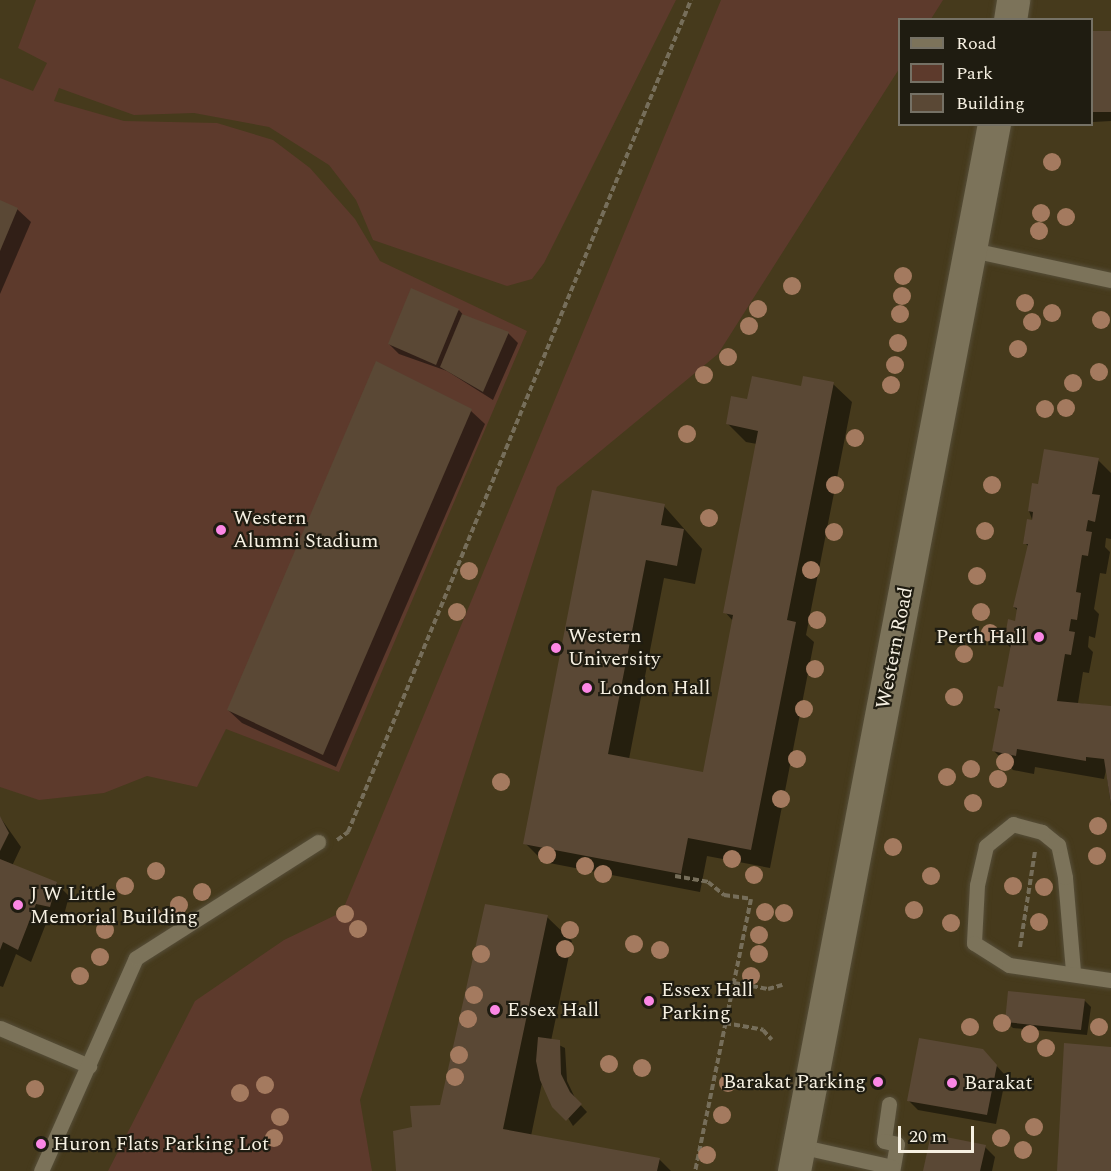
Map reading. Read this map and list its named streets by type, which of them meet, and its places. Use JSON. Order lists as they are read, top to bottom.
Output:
{
  "streets": {
    "main road": ["Western Road"]
  },
  "places": [
    "Western Alumni Stadium",
    "Perth Hall",
    "Western University",
    "London Hall",
    "J W Little Memorial Building",
    "Essex Hall Parking",
    "Essex Hall",
    "Barakat Parking",
    "Barakat",
    "Huron Flats Parking Lot"
  ],
  "legend": ["Road", "Park", "Building"],
  "scale_bar": "20 m"
}
